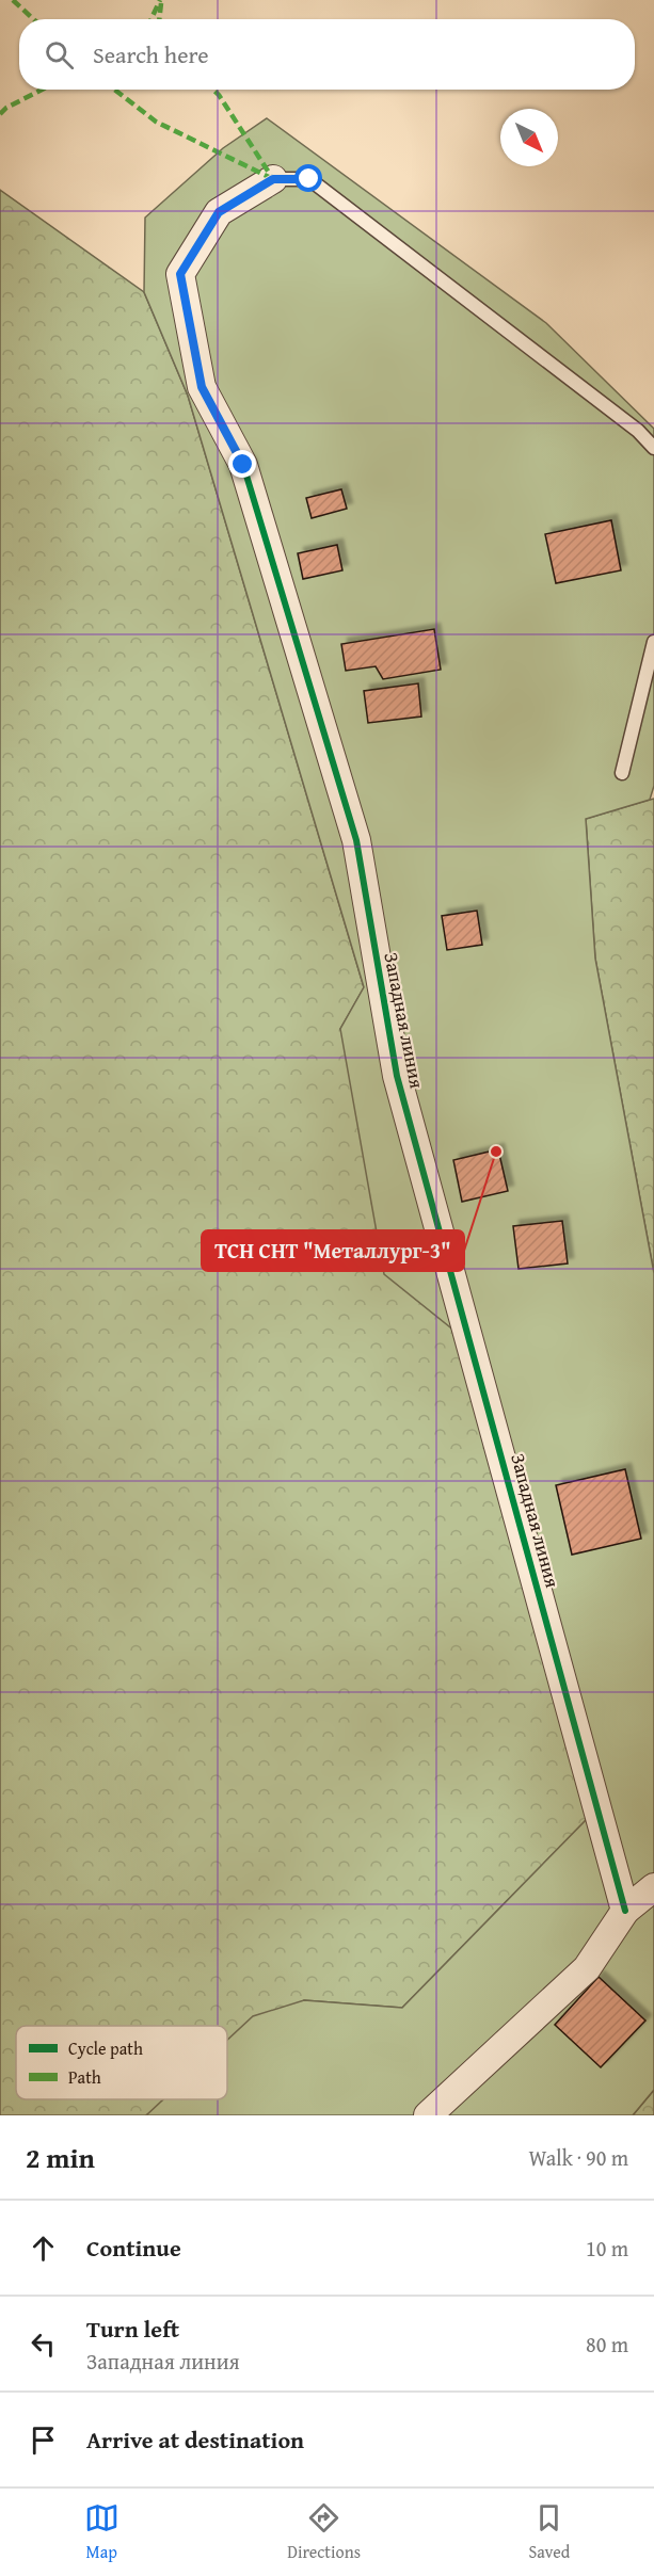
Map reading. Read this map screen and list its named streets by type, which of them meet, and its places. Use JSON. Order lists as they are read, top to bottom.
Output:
{
  "streets": {
    "street": ["Западная линия"]
  },
  "places": ["ТСН СНТ \"Металлург-3\""],
  "legend": ["Cycle path", "Path"],
  "north": "bottom right",
  "page": {
    "search": "Search here",
    "heading": ["2 min", "Walk · 90 m"],
    "list": [
      ["Continue", "10 m"],
      ["Turn left", "Западная линия", "80 m"],
      "Arrive at destination"
    ],
    "nav": ["Map", "Directions", "Saved"]
  }
}
